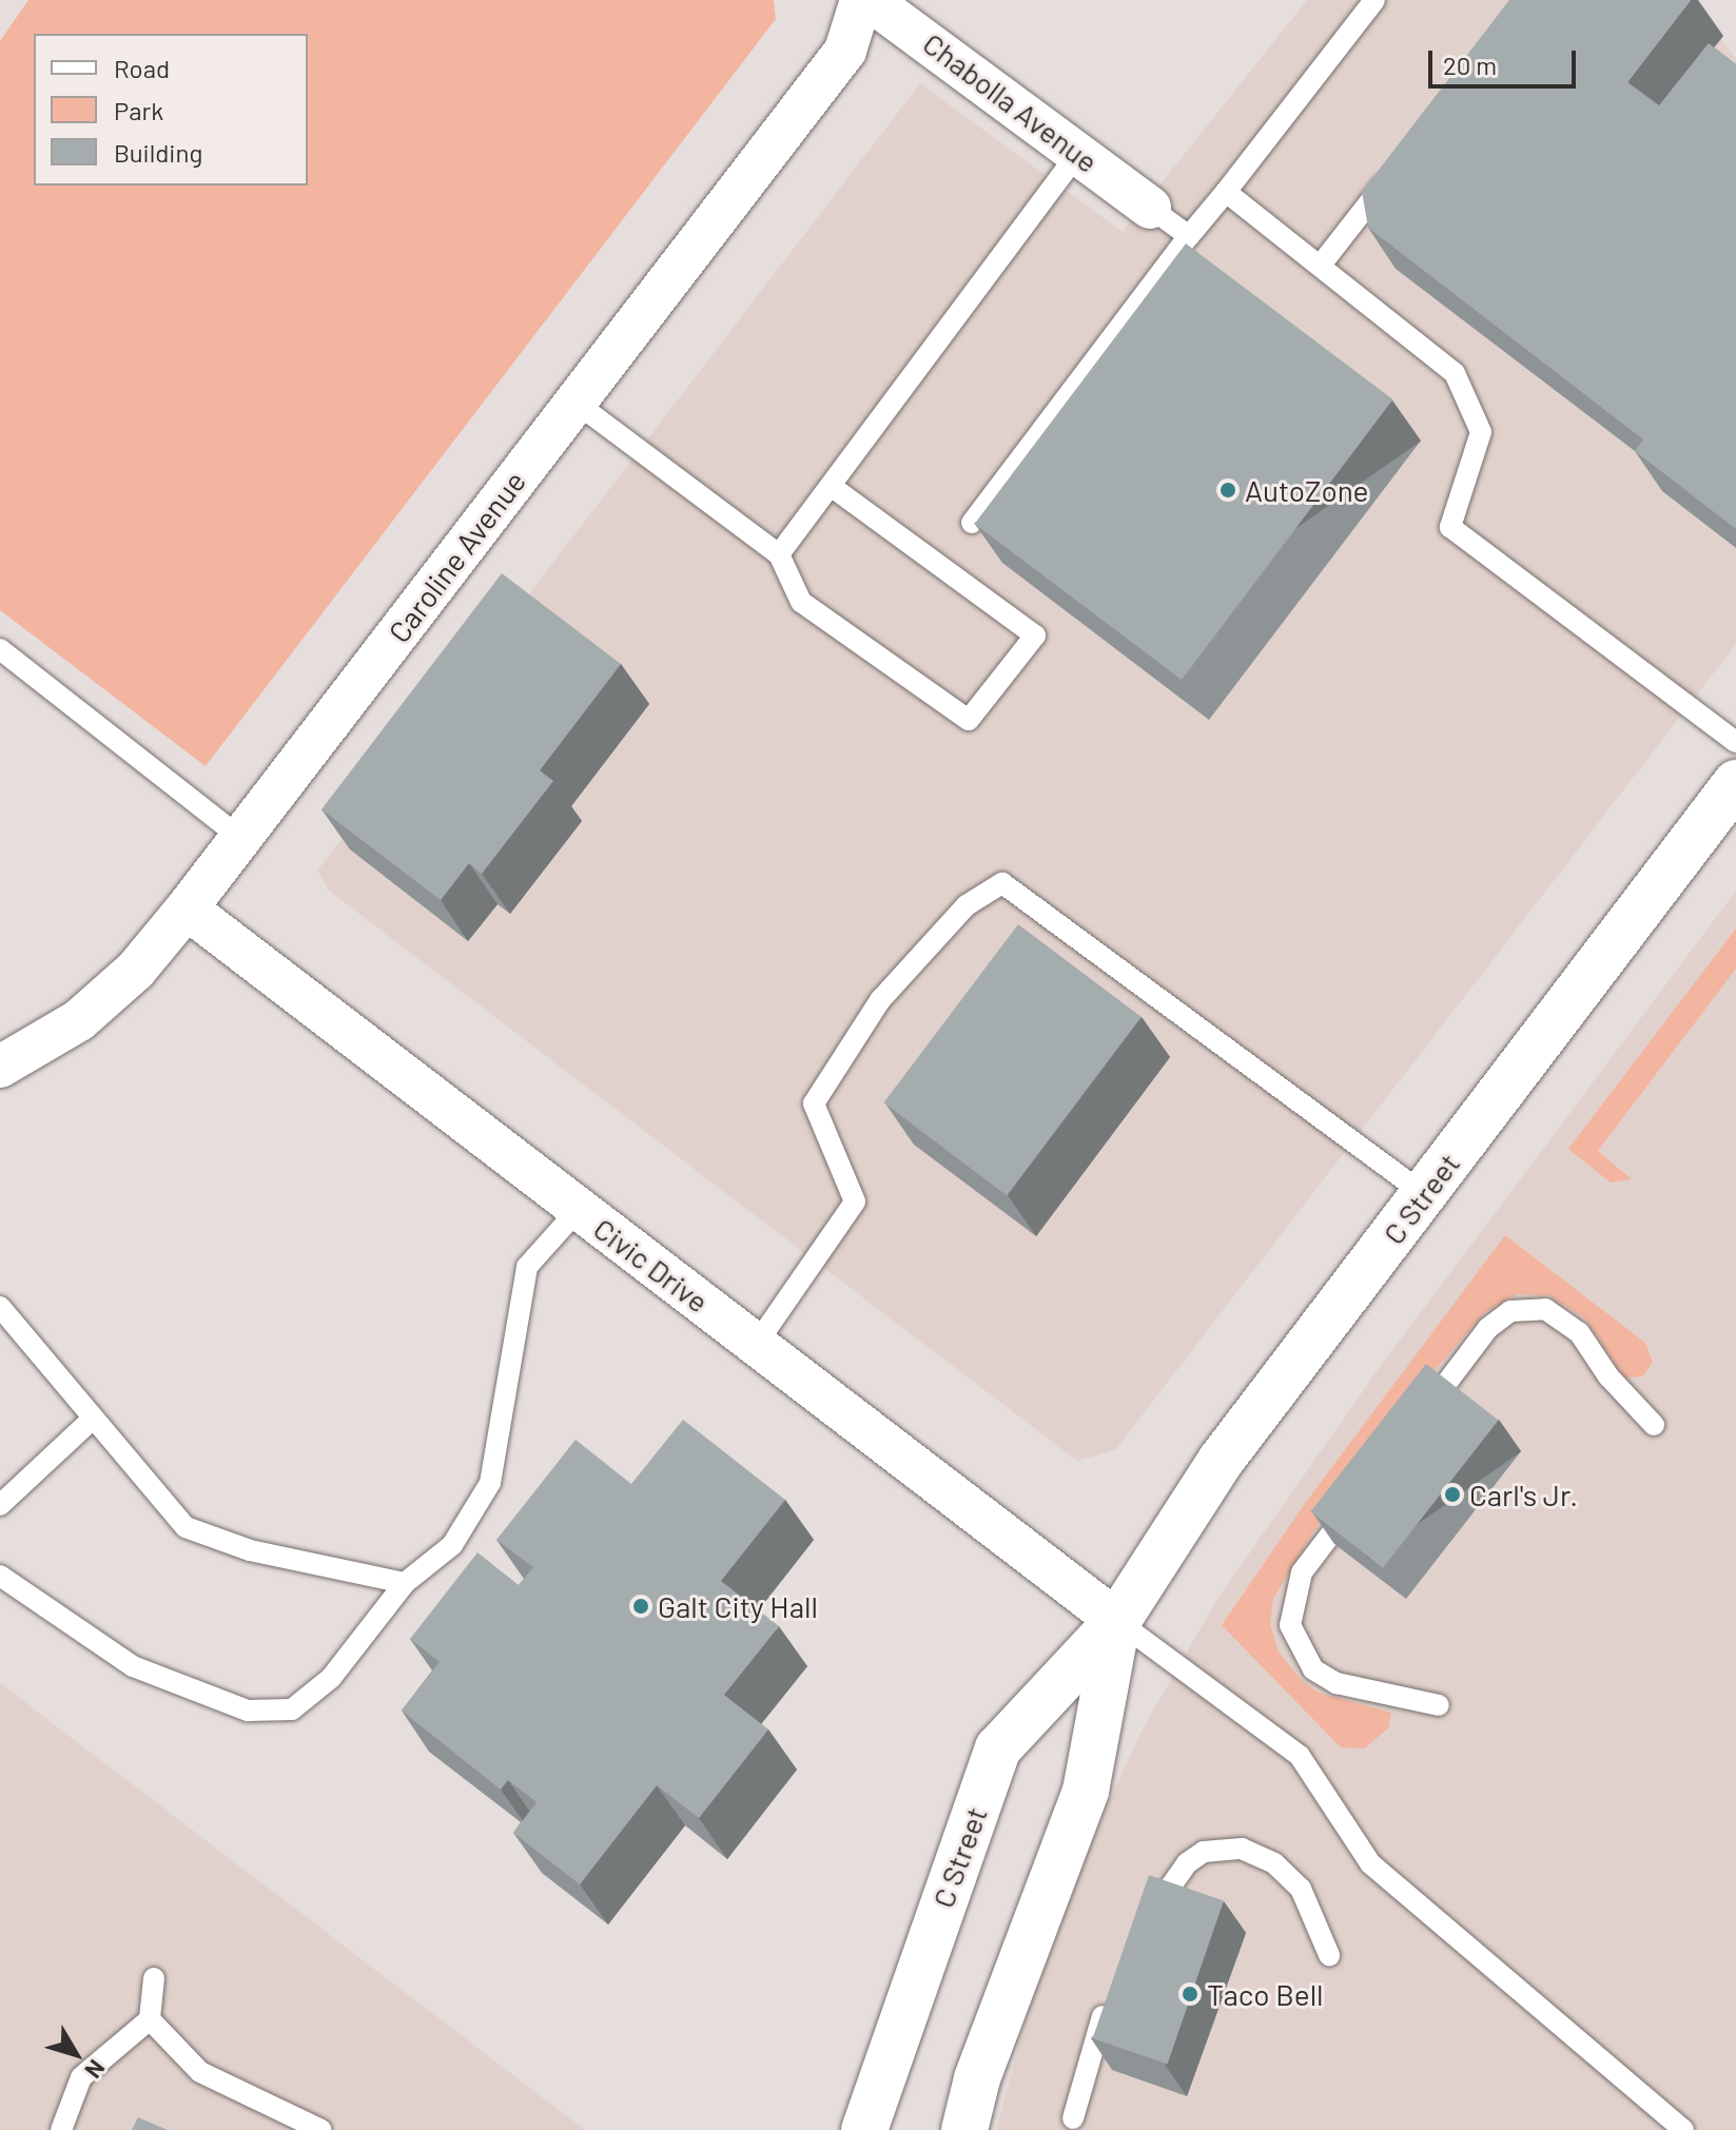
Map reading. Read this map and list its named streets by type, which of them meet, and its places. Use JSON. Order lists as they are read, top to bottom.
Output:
{
  "streets": {
    "street": [
      "Chabolla Avenue",
      "Caroline Avenue",
      "C Street",
      "Civic Drive"
    ]
  },
  "crossings": [
    ["Caroline Avenue", "Civic Drive"],
    ["C Street", "Civic Drive"]
  ],
  "places": [
    "AutoZone",
    "Carl's Jr.",
    "Galt City Hall",
    "Taco Bell"
  ],
  "legend": ["Road", "Park", "Building"],
  "scale_bar": "20 m",
  "north": "bottom right"
}
